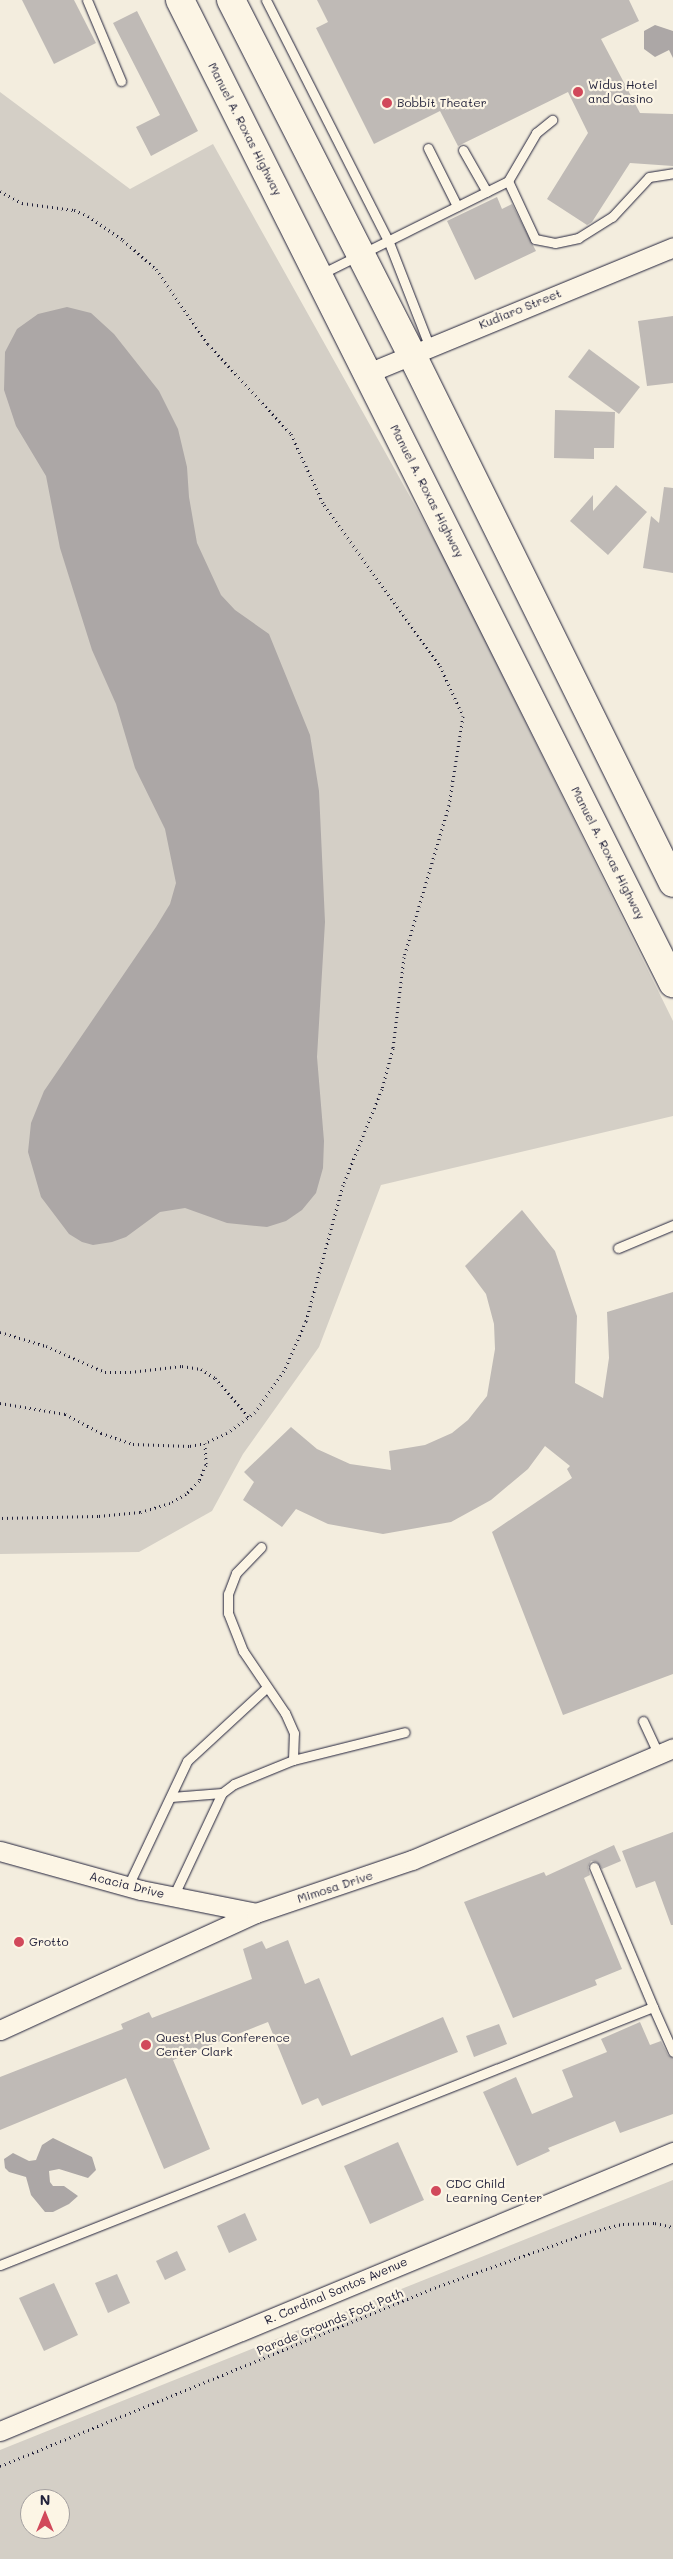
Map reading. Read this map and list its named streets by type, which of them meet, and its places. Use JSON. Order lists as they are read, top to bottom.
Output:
{
  "streets": {
    "main road": ["Manuel A. Roxas Highway"],
    "street": [
      "Kudiaro Street",
      "Acacia Drive",
      "Mimosa Drive",
      "R. Cardinal Santos Avenue"
    ],
    "path": ["Parade Grounds Foot Path"]
  },
  "crossings": [
    ["Manuel A. Roxas Highway", "Kudiaro Street"],
    ["Acacia Drive", "Mimosa Drive"]
  ],
  "places": [
    "Widus Hotel and Casino",
    "Bobbit Theater",
    "Grotto",
    "Quest Plus Conference Center Clark",
    "CDC Child Learning Center"
  ],
  "north": "top"
}
